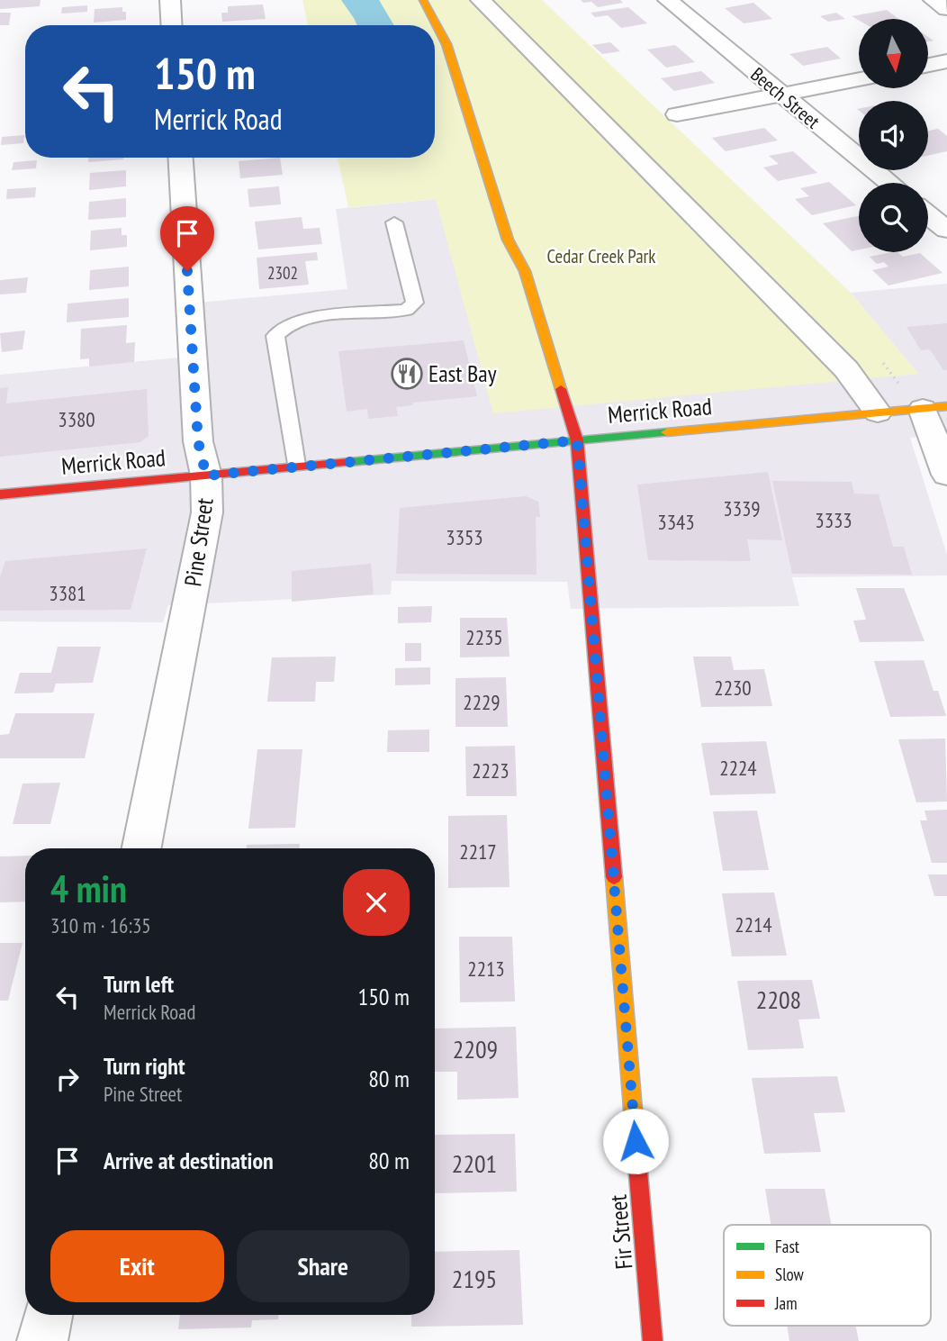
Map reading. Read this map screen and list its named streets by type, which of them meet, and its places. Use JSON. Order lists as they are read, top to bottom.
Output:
{
  "streets": {
    "street": [
      "Beech Street",
      "Merrick Road",
      "Pine Street",
      "Fir Street"
    ]
  },
  "crossings": [
    ["Merrick Road", "Pine Street"],
    ["Merrick Road", "Fir Street"]
  ],
  "parks": ["Cedar Creek Park"],
  "places": {
    "restaurant": ["East Bay"]
  },
  "house_numbers": [
    "2302",
    "3380",
    "3339",
    "3333",
    "3343",
    "3353",
    "3381",
    "2235",
    "2230",
    "2229",
    "2224",
    "2223",
    "2217",
    "2214",
    "2213",
    "2208",
    "2209",
    "2201",
    "2195"
  ],
  "legend": ["Fast", "Slow", "Jam"],
  "north": "bottom",
  "page": {
    "turn": ["150 m", "Merrick Road"],
    "heading": ["4 min", "310 m · 16:35"],
    "list": [
      {
        "name": "Turn left",
        "note": "Merrick Road",
        "value": "150 m"
      },
      {
        "name": "Turn right",
        "note": "Pine Street",
        "value": "80 m"
      },
      {
        "name": "Arrive at destination",
        "value": "80 m"
      }
    ],
    "buttons": ["Exit", "Share"]
  }
}
